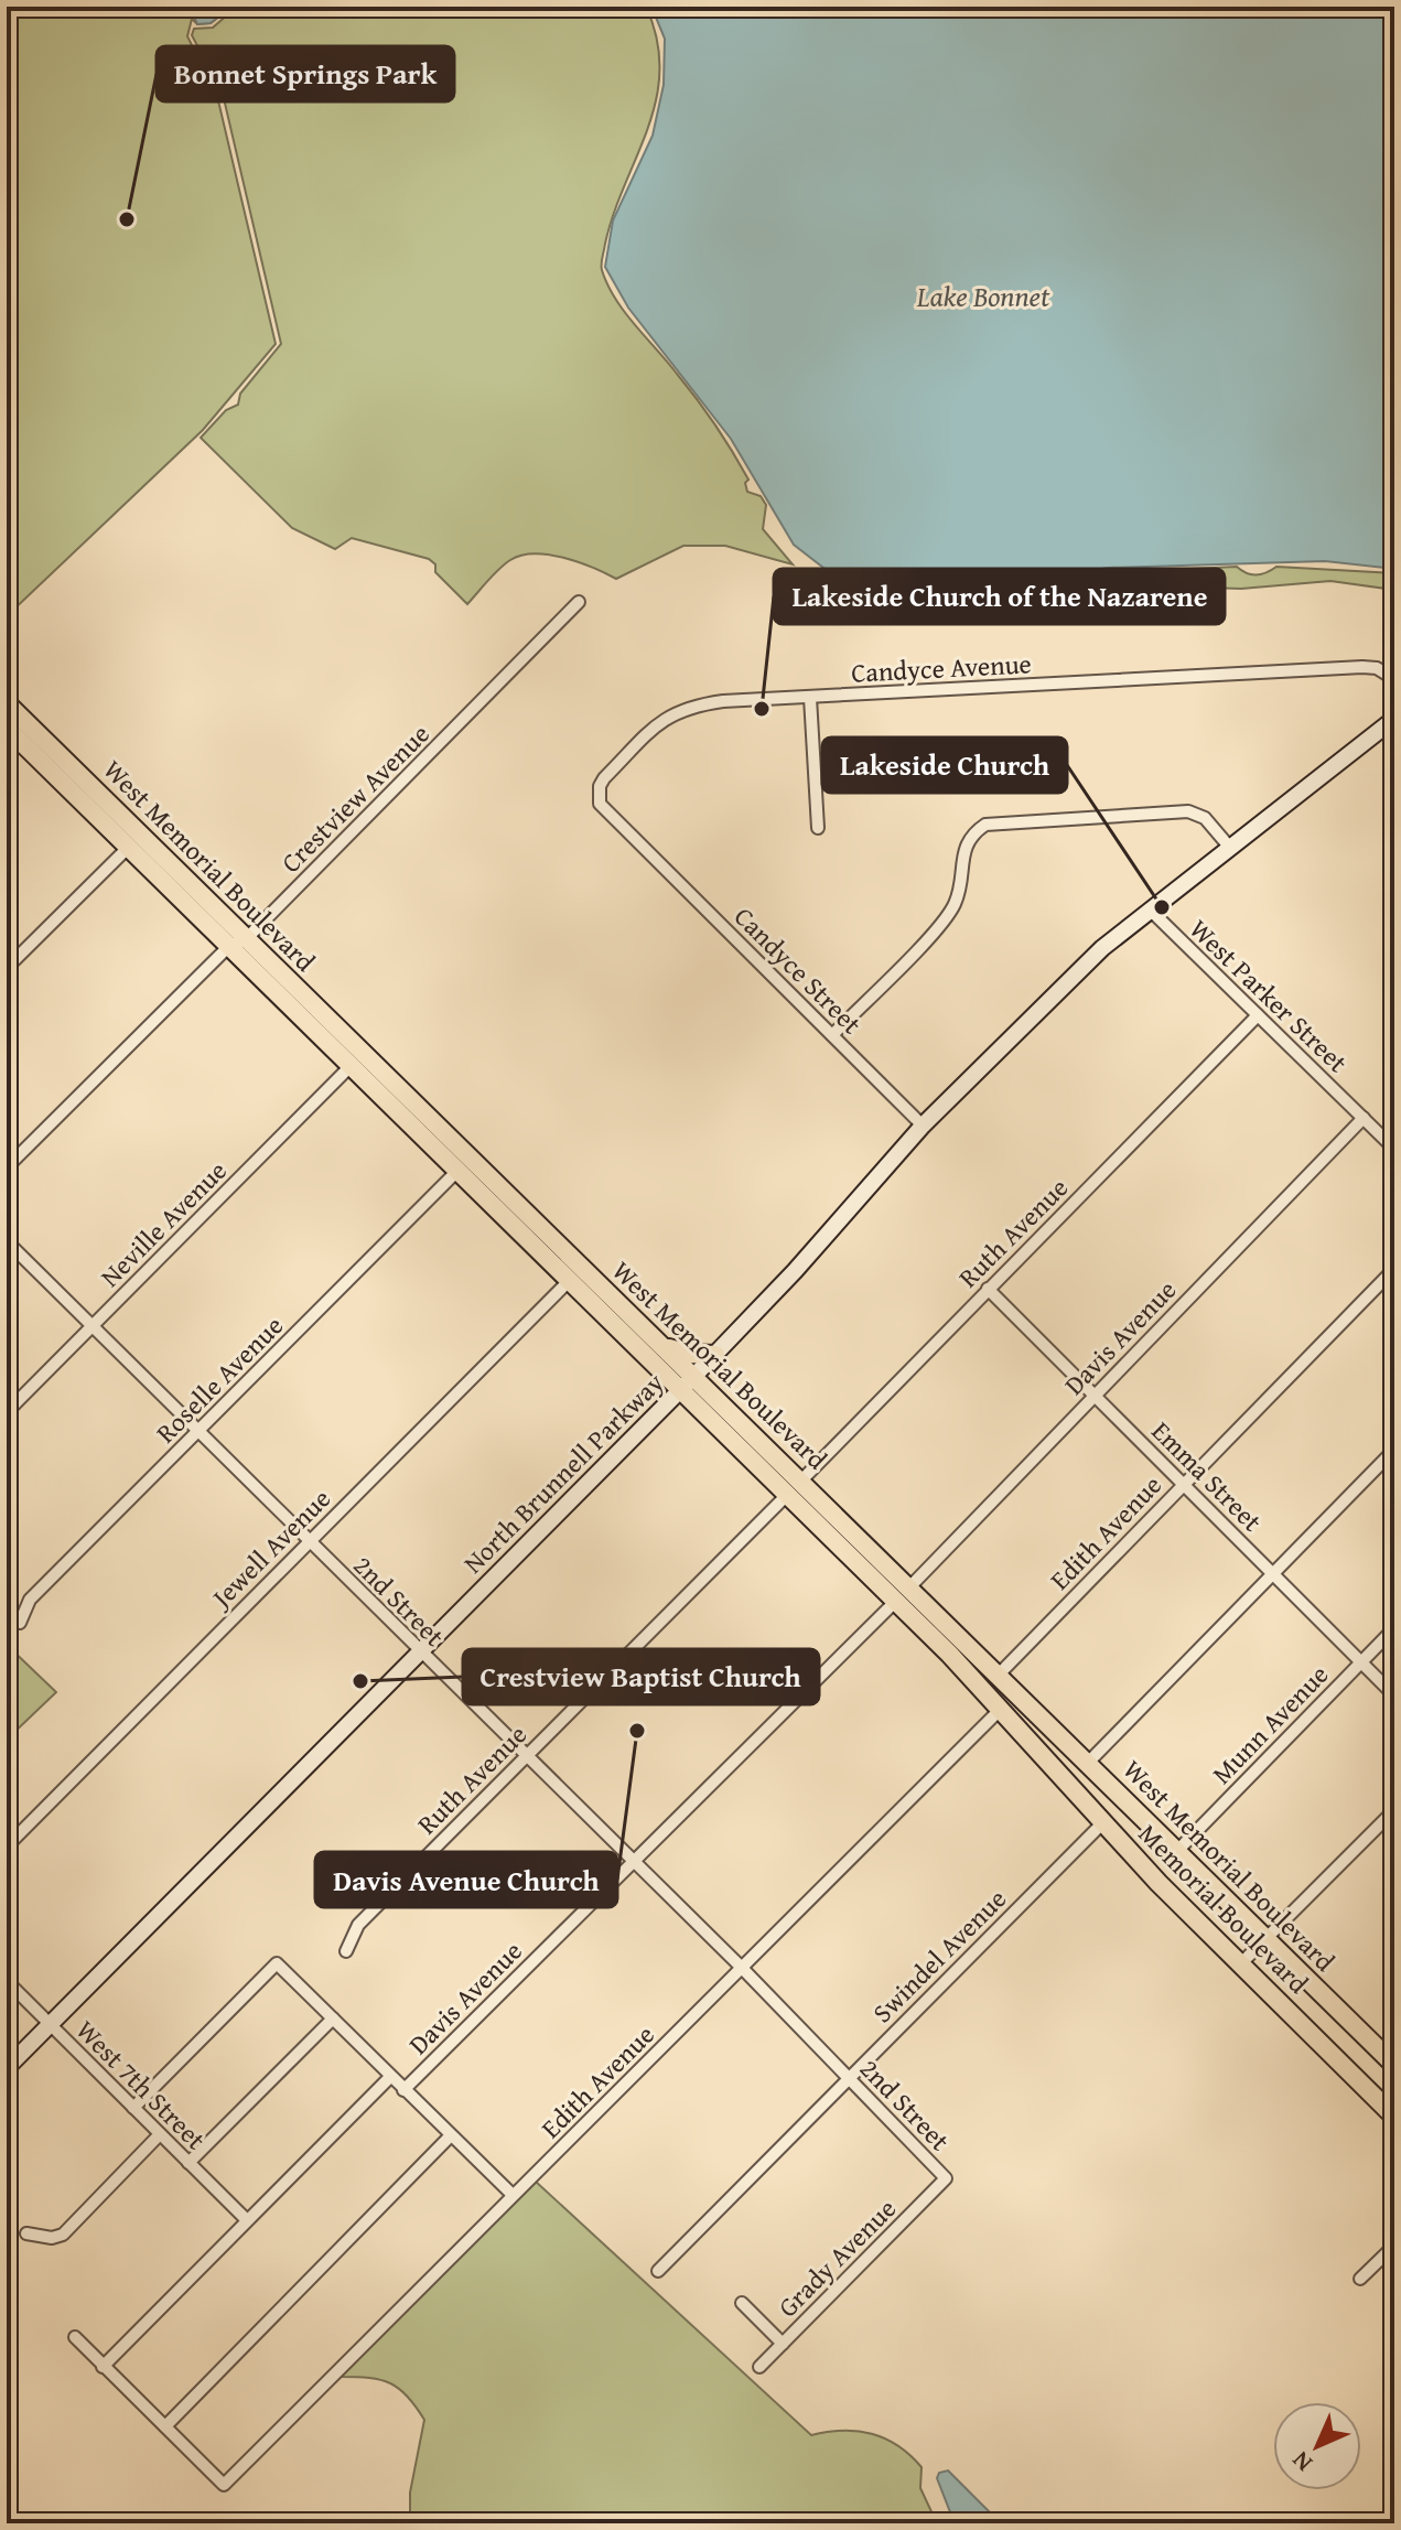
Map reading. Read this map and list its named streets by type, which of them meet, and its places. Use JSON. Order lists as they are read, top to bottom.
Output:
{
  "streets": {
    "main road": ["West Memorial Boulevard", "Memorial Boulevard"],
    "street": [
      "Candyce Avenue",
      "Crestview Avenue",
      "Candyce Street",
      "West Parker Street",
      "Neville Avenue",
      "Ruth Avenue",
      "Davis Avenue",
      "Roselle Avenue",
      "North Brunnell Parkway",
      "Emma Street",
      "Edith Avenue",
      "Jewell Avenue",
      "2nd Street",
      "Munn Avenue",
      "Swindel Avenue",
      "West 7th Street",
      "Grady Avenue"
    ]
  },
  "crossings": [
    ["Candyce Avenue", "Candyce Street"],
    ["Crestview Avenue", "West Memorial Boulevard"],
    ["West Memorial Boulevard", "Neville Avenue"],
    ["West Memorial Boulevard", "Ruth Avenue"],
    ["West Memorial Boulevard", "Davis Avenue"],
    ["West Memorial Boulevard", "Roselle Avenue"],
    ["West Memorial Boulevard", "North Brunnell Parkway"],
    ["West Memorial Boulevard", "Edith Avenue"],
    ["West Memorial Boulevard", "Jewell Avenue"],
    ["West Memorial Boulevard", "Munn Avenue"],
    ["West Memorial Boulevard", "Memorial Boulevard"],
    ["Candyce Street", "North Brunnell Parkway"],
    ["West Parker Street", "Ruth Avenue"],
    ["West Parker Street", "Davis Avenue"],
    ["West Parker Street", "North Brunnell Parkway"],
    ["Neville Avenue", "2nd Street"],
    ["Ruth Avenue", "Emma Street"],
    ["Ruth Avenue", "2nd Street"],
    ["Davis Avenue", "Emma Street"],
    ["Davis Avenue", "2nd Street"],
    ["Davis Avenue", "West 7th Street"],
    ["Roselle Avenue", "2nd Street"],
    ["North Brunnell Parkway", "2nd Street"],
    ["North Brunnell Parkway", "West 7th Street"],
    ["Emma Street", "Edith Avenue"],
    ["Emma Street", "Munn Avenue"],
    ["Edith Avenue", "2nd Street"],
    ["Edith Avenue", "Memorial Boulevard"],
    ["Jewell Avenue", "2nd Street"],
    ["2nd Street", "Swindel Avenue"],
    ["2nd Street", "Grady Avenue"],
    ["Memorial Boulevard", "Swindel Avenue"]
  ],
  "water": ["Lake Bonnet"],
  "places": [
    "Bonnet Springs Park",
    "Lakeside Church of the Nazarene",
    "Lakeside Church",
    "Crestview Baptist Church",
    "Davis Avenue Church"
  ],
  "north": "bottom left"
}
